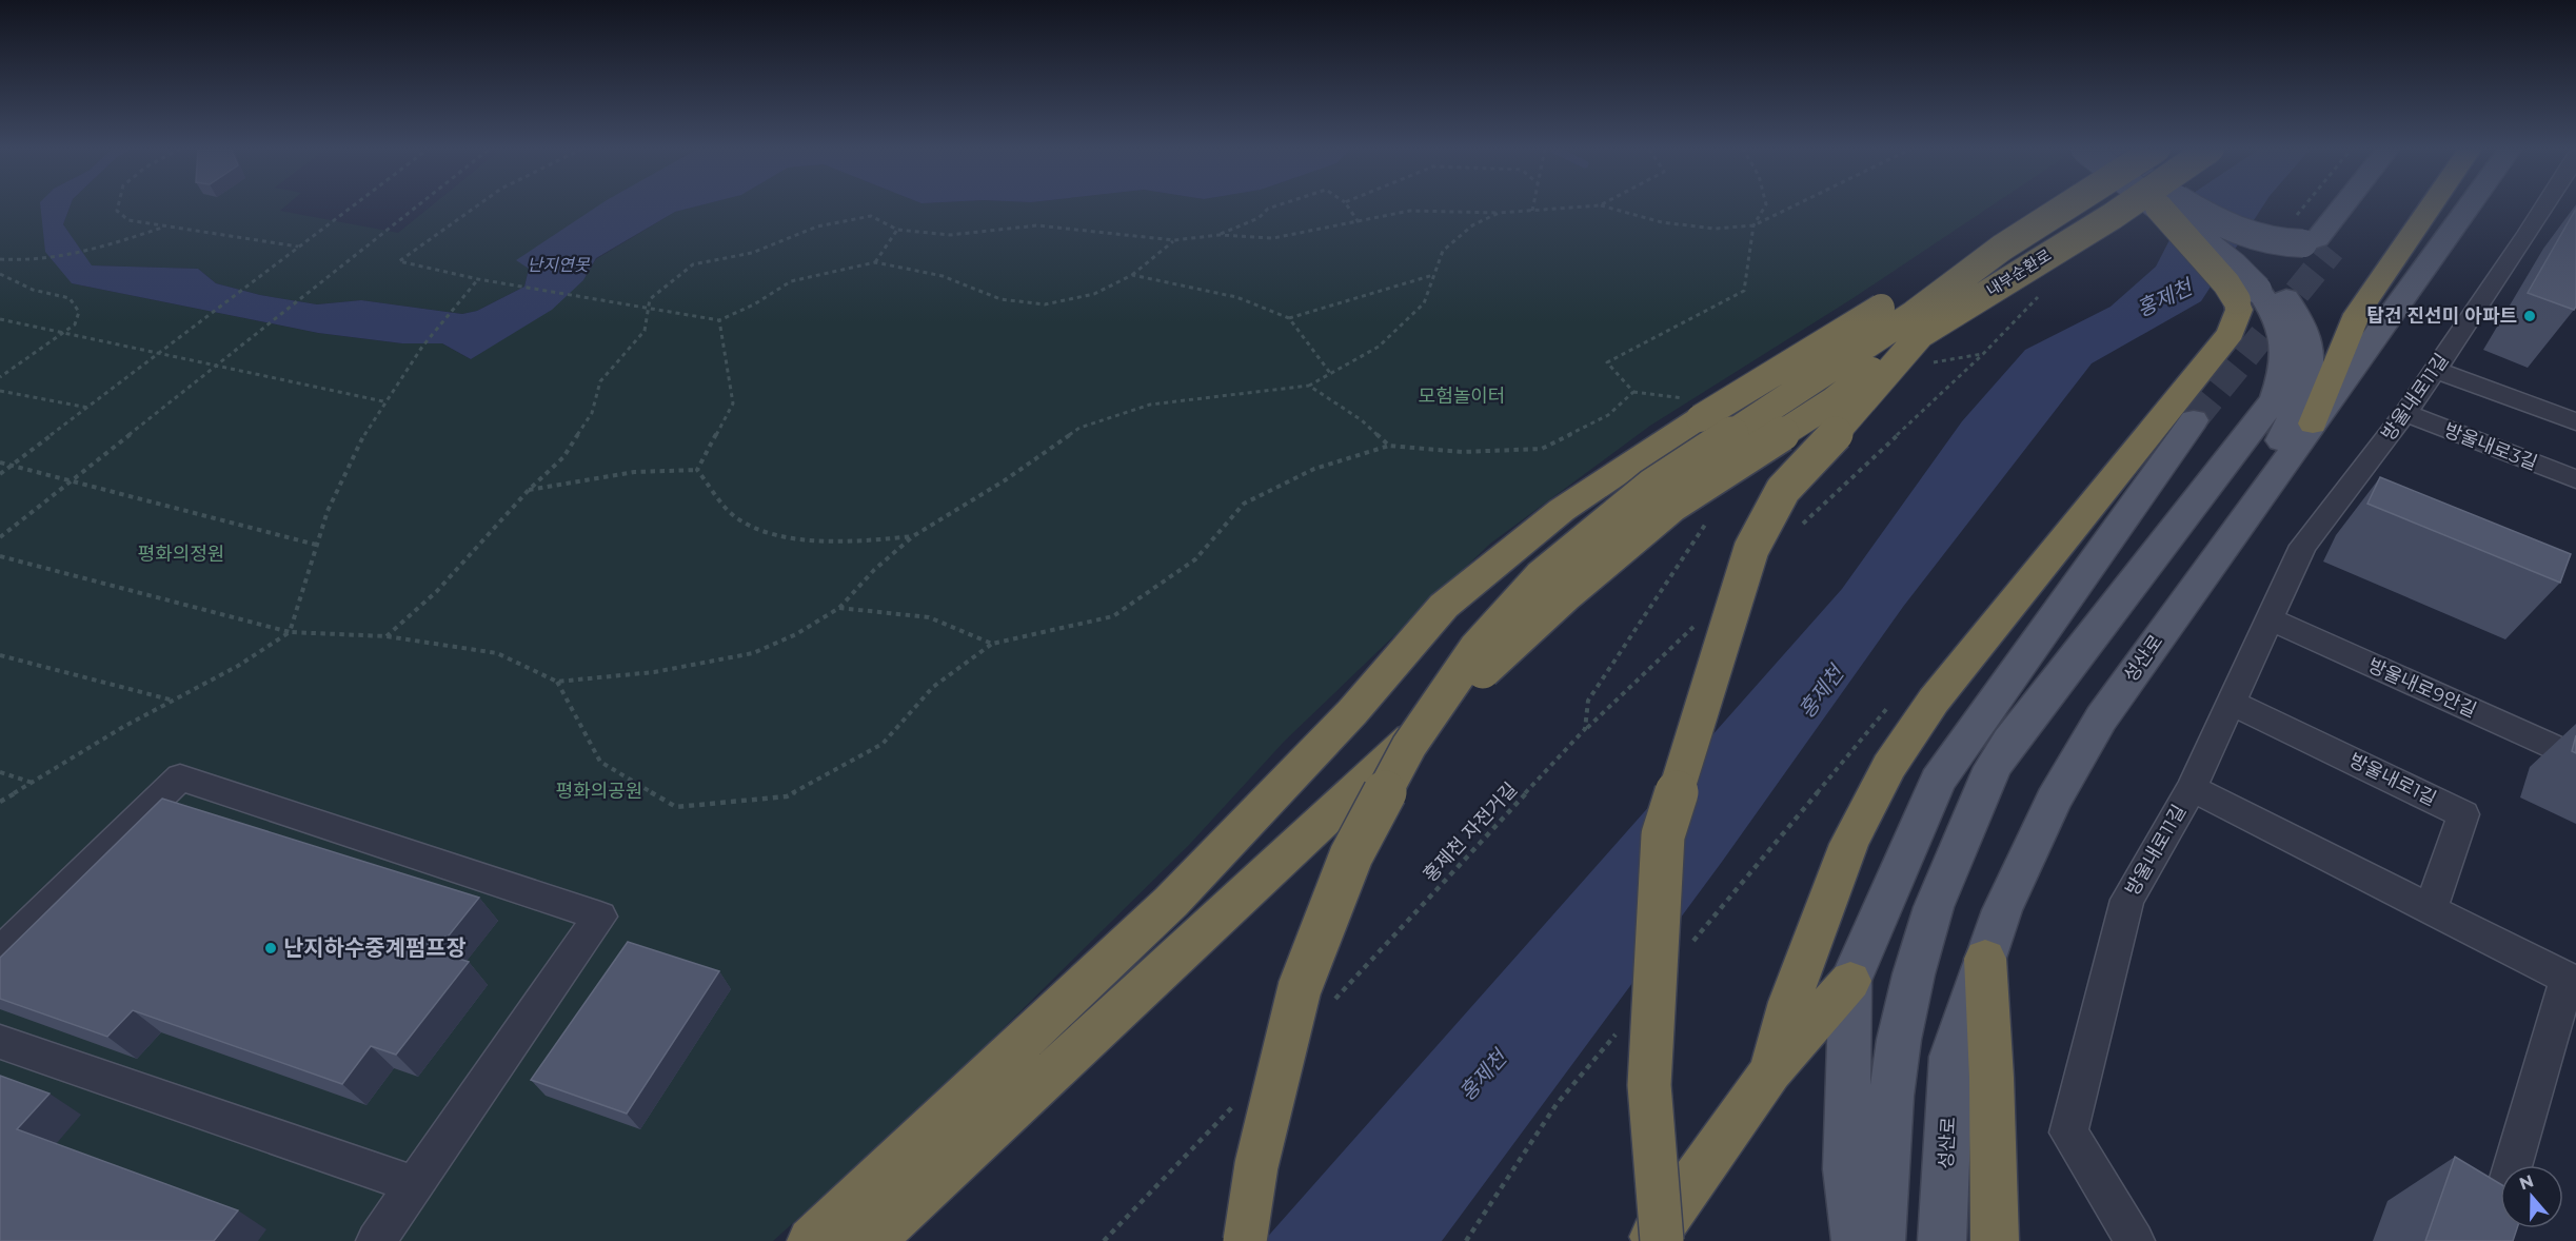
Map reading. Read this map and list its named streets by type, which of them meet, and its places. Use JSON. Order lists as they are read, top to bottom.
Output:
{
  "streets": {
    "highway": ["내부순환로"],
    "main road": ["성산로"],
    "street": [
      "방울내로11길",
      "방울내로3길",
      "방울내로9안길",
      "방울내로1길"
    ],
    "path": ["홍제천 자전거길"]
  },
  "crossings": [
    ["방울내로11길", "방울내로3길"],
    ["방울내로11길", "방울내로9안길"],
    ["방울내로11길", "방울내로1길"]
  ],
  "water": ["난지연못", "홍제천"],
  "parks": ["모험놀이터", "평화의정원", "평화의공원"],
  "places": ["탑건 진선미 아파트", "난지하수중계펌프장"],
  "north": "top"
}
